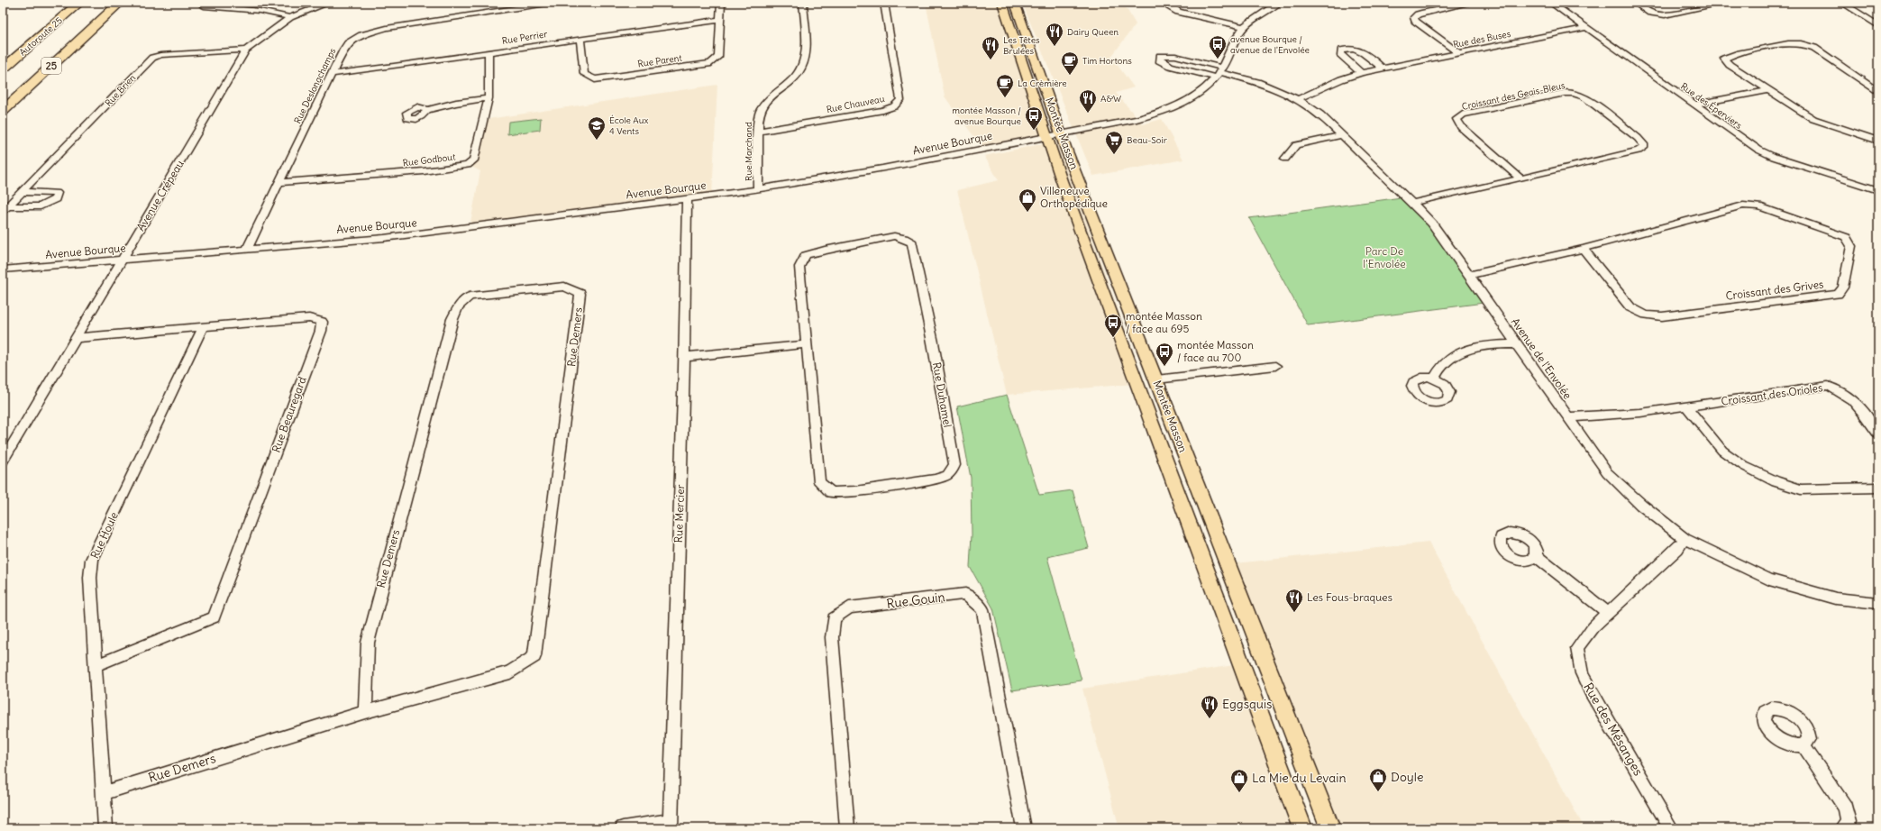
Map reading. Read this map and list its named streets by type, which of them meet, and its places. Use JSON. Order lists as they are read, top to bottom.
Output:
{
  "streets": {
    "highway": ["Autoroute 25", "25"],
    "main road": ["Montée Masson"],
    "street": [
      "Rue Perrier",
      "Rue des Buses",
      "Rue Parent",
      "Rue Deslongchamps",
      "Rue Brien",
      "Croissant des Geais-Bleus",
      "Rue Chauveau",
      "Rue des Éperviers",
      "Avenue Bourque",
      "Rue Marchand",
      "Rue Godbout",
      "Avenue Crépeau",
      "Croissant des Grives",
      "Rue Demers",
      "Avenue de l'Envolée",
      "Rue Duhamel",
      "Croissant des Orioles",
      "Rue Beauregard",
      "Rue Mercier",
      "Rue Houle",
      "Rue Gouin",
      "Rue des Mésanges"
    ]
  },
  "crossings": [
    ["Rue Perrier", "Rue Parent"],
    ["Rue Perrier", "Rue Deslongchamps"],
    ["Rue Perrier", "Rue Godbout"],
    ["Rue des Buses", "Rue des Éperviers"],
    ["Rue des Buses", "Avenue de l'Envolée"],
    ["Rue Deslongchamps", "Avenue Bourque"],
    ["Rue Deslongchamps", "Rue Godbout"],
    ["Rue Brien", "Avenue Crépeau"],
    ["Croissant des Geais-Bleus", "Avenue de l'Envolée"],
    ["Rue Chauveau", "Rue Marchand"],
    ["Montée Masson", "Avenue Bourque"],
    ["Avenue Bourque", "Rue Marchand"],
    ["Avenue Bourque", "Avenue Crépeau"],
    ["Avenue Bourque", "Avenue de l'Envolée"],
    ["Avenue Bourque", "Rue Mercier"],
    ["Avenue Crépeau", "Rue Beauregard"],
    ["Croissant des Grives", "Avenue de l'Envolée"],
    ["Rue Demers", "Rue Houle"],
    ["Avenue de l'Envolée", "Croissant des Orioles"],
    ["Avenue de l'Envolée", "Rue des Mésanges"],
    ["Rue Beauregard", "Rue Houle"]
  ],
  "parks": ["Parc De l’Envolée"],
  "places": {
    "restaurant": [
      "Dairy Queen",
      "Les Têtes Brulées",
      "A&W",
      "Les Fous-braques",
      "Eggsquis"
    ],
    "bus stop": [
      "avenue Bourque / avenue de l'Envolée",
      "montée Masson / avenue Bourque",
      "montée Masson / face au 695",
      "montée Masson / face au 700"
    ],
    "cafe": ["Tim Hortons", "La Crèmière"],
    "school or university": ["École Aux 4 Vents"],
    "supermarket": ["Beau-Soir"],
    "shop": ["Villeneuve Orthopédique", "Doyle", "La Mie du Levain"]
  }
}
